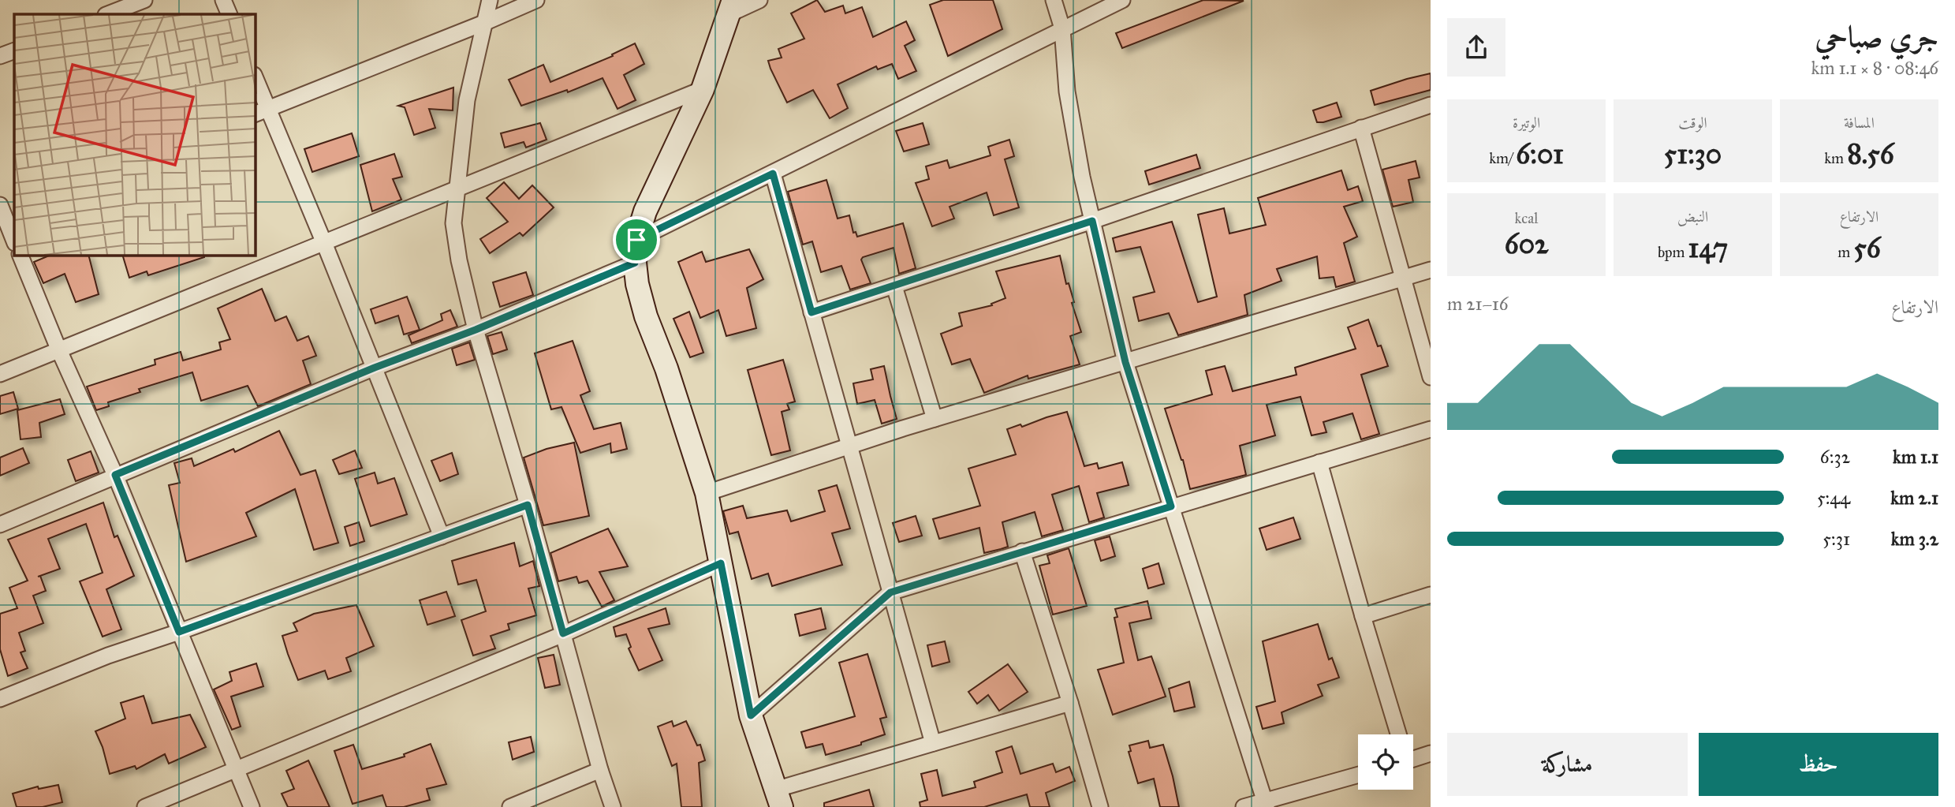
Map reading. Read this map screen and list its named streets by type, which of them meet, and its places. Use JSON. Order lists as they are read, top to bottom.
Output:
{
  "page": {
    "heading": ["جري صباحي", "08:46 · 8 × 1.1 km"],
    "stats": [
      ["المسافة", "8.56 km"],
      ["الوقت", "51:30"],
      ["الوتيرة", "6:01 /km"],
      ["الارتفاع", "56 m"],
      ["النبض", "147 bpm"],
      ["kcal", "602"]
    ],
    "chart": ["الارتفاع", "16–21 m"],
    "list": [
      {
        "name": "1.1 km",
        "note": "6:32"
      },
      {
        "name": "2.1 km",
        "note": "5:44"
      },
      {
        "name": "3.2 km",
        "note": "5:31"
      }
    ],
    "buttons": ["حفظ", "مشاركة"]
  }
}
